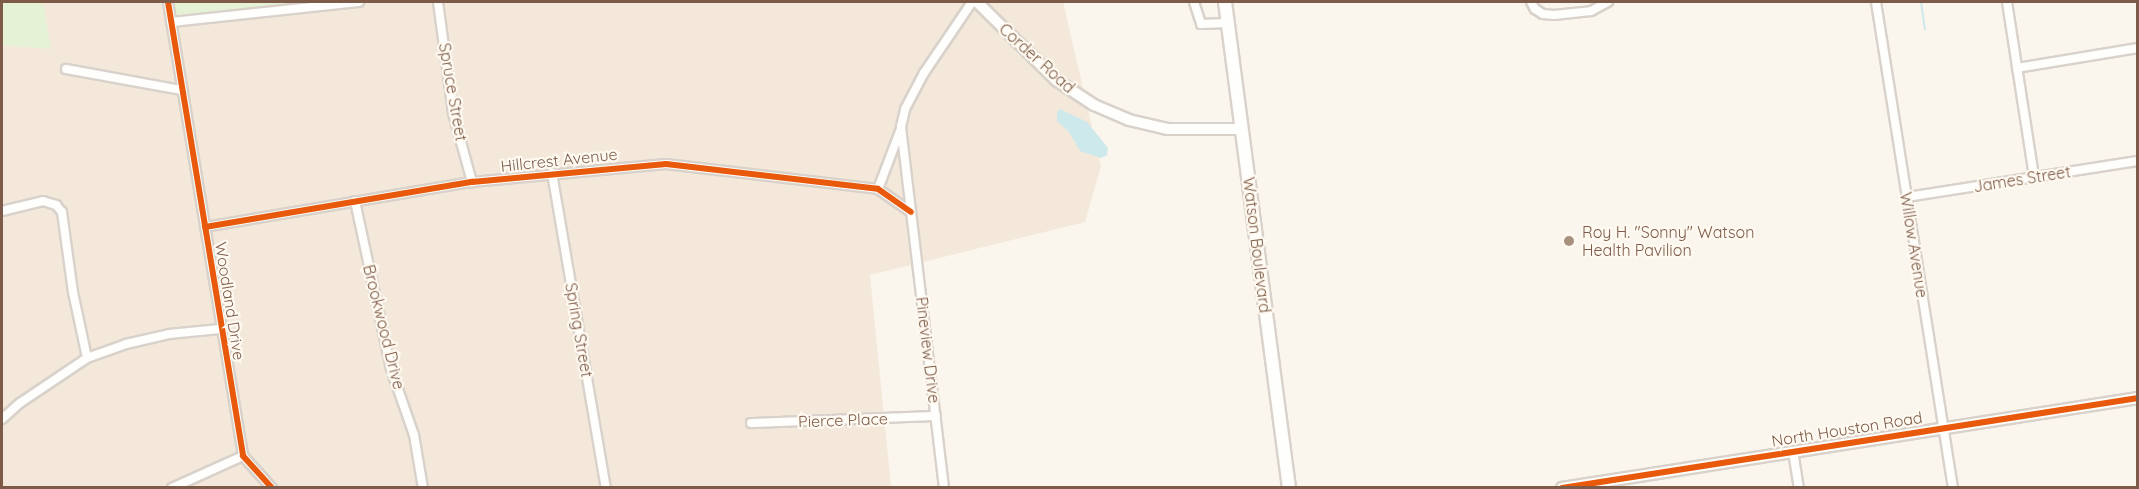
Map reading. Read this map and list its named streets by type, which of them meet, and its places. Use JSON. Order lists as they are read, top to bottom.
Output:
{
  "streets": {
    "main road": ["Watson Boulevard"],
    "street": [
      "Corder Road",
      "Spruce Street",
      "Hillcrest Avenue",
      "James Street",
      "Willow Avenue",
      "Woodland Drive",
      "Brookwood Drive",
      "Spring Street",
      "Pineview Drive",
      "Pierce Place",
      "North Houston Road"
    ]
  },
  "crossings": [
    ["Corder Road", "Watson Boulevard"],
    ["Spruce Street", "Hillcrest Avenue"],
    ["Hillcrest Avenue", "Woodland Drive"],
    ["Hillcrest Avenue", "Brookwood Drive"],
    ["Hillcrest Avenue", "Spring Street"],
    ["Hillcrest Avenue", "Pineview Drive"],
    ["James Street", "Willow Avenue"],
    ["Willow Avenue", "North Houston Road"],
    ["Pineview Drive", "Pierce Place"]
  ],
  "places": ["Roy H. \"Sonny\" Watson Health Pavilion"]
}
